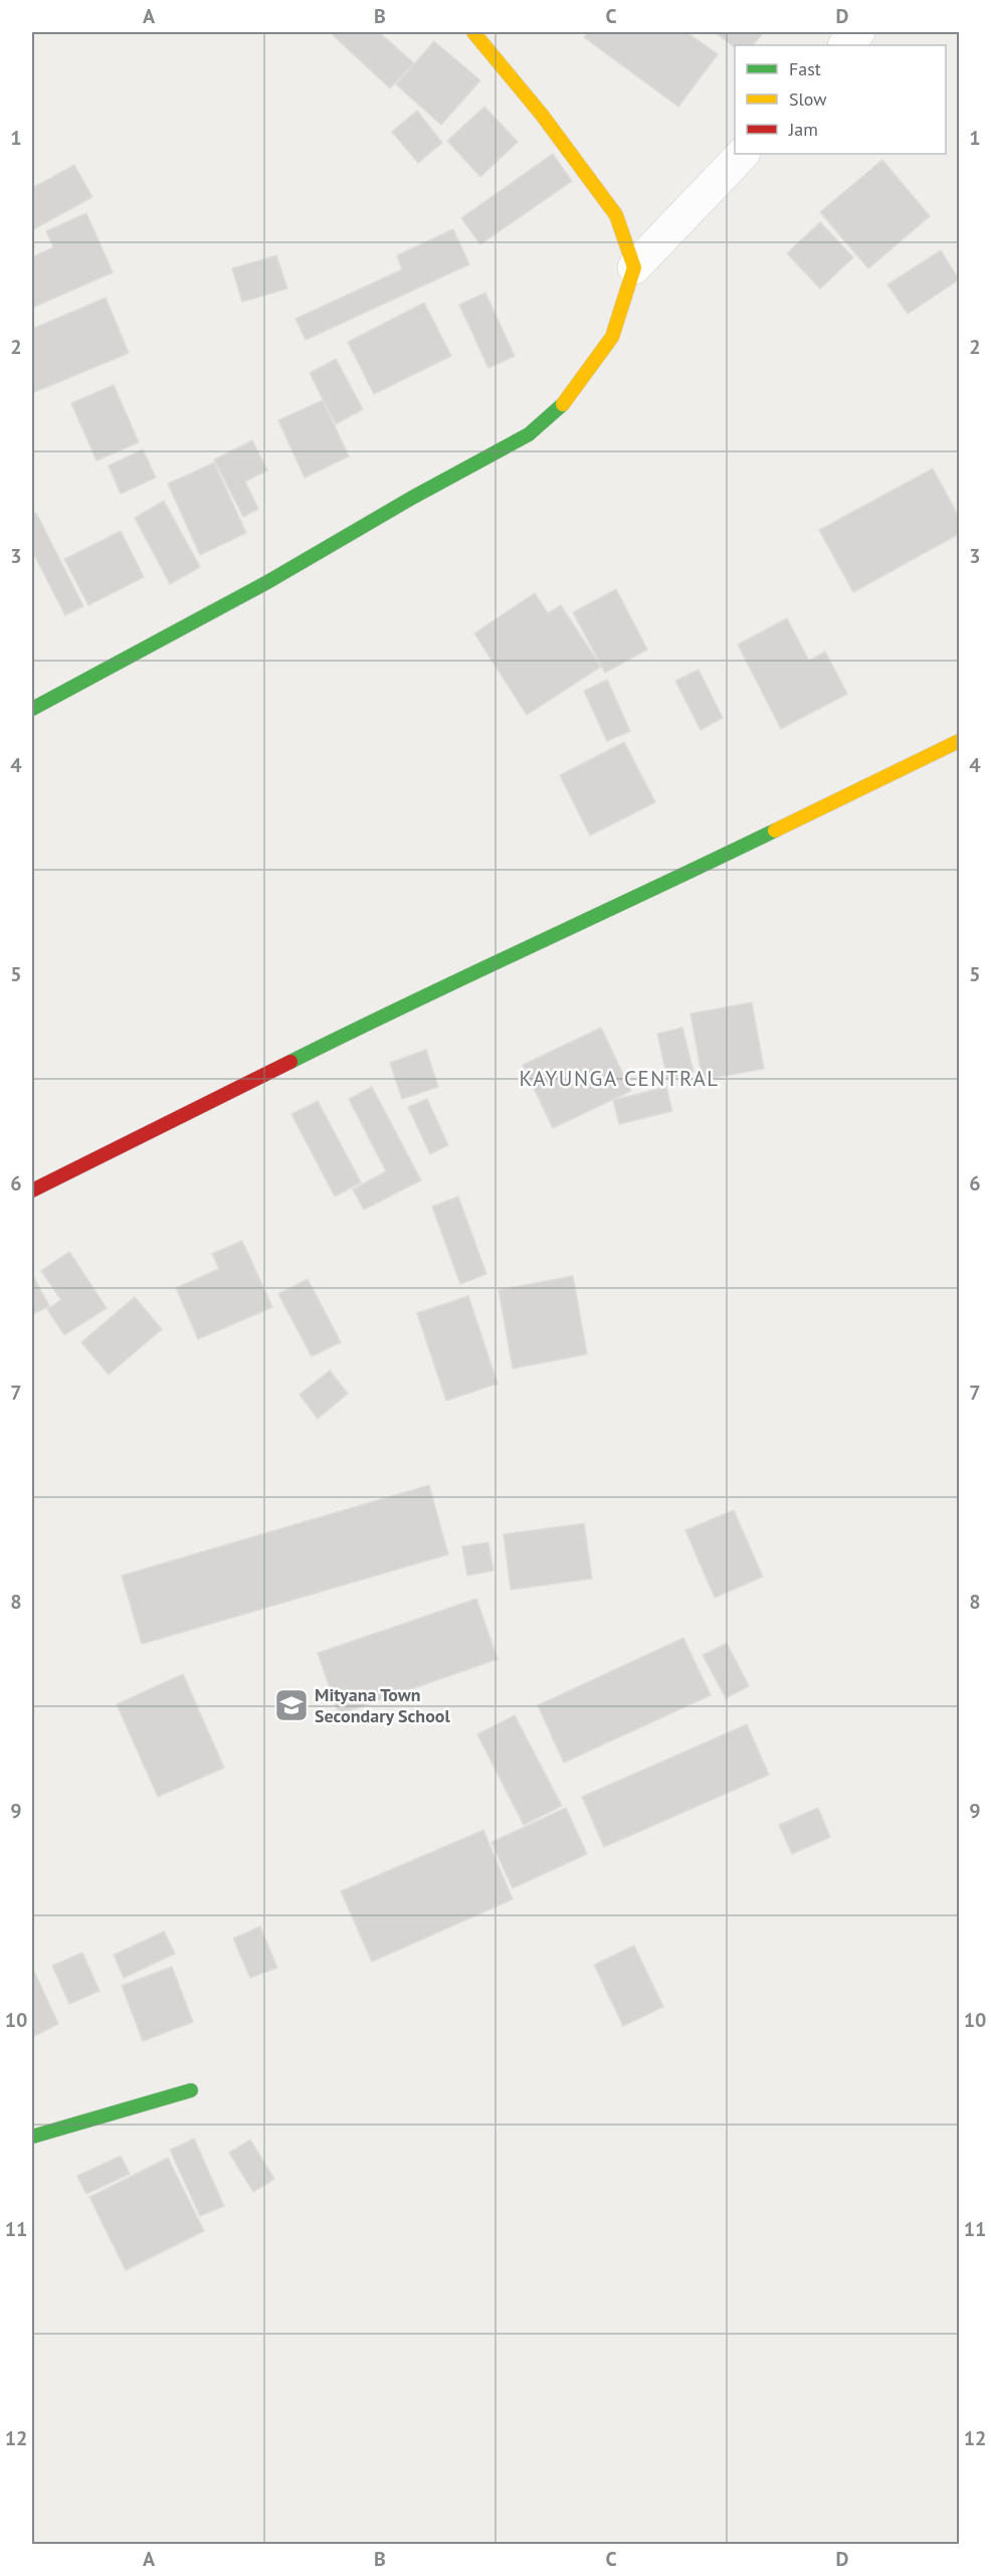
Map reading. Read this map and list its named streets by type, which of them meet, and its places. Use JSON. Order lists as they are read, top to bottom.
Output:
{
  "districts": ["KAYUNGA CENTRAL"],
  "places": {
    "school or university": ["Mityana Town Secondary School"]
  },
  "legend": ["Fast", "Slow", "Jam"],
  "grid": {
    "columns": [
      "A",
      "B",
      "C",
      "D"
    ],
    "rows": [
      "1",
      "2",
      "3",
      "4",
      "5",
      "6",
      "7",
      "8",
      "9",
      "10",
      "11",
      "12"
    ]
  }
}
